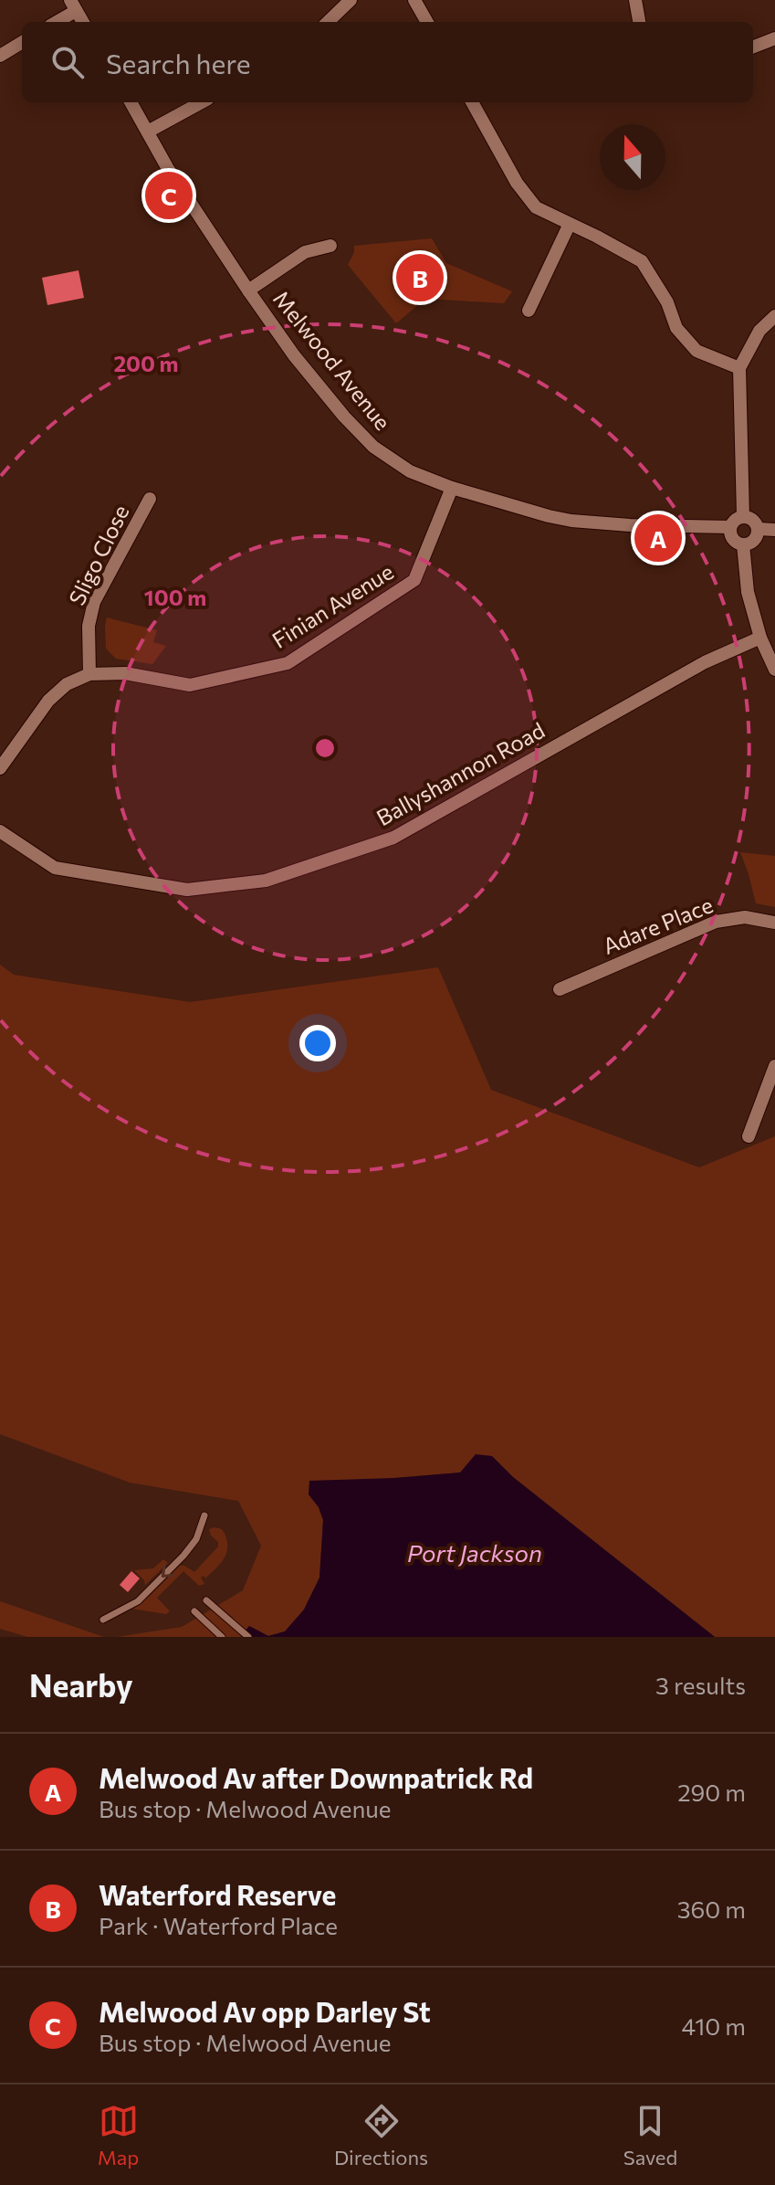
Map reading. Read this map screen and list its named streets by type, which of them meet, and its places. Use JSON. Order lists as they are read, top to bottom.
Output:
{
  "streets": {
    "street": [
      "Melwood Avenue",
      "Sligo Close",
      "Finian Avenue",
      "Ballyshannon Road",
      "Adare Place"
    ]
  },
  "crossings": [
    ["Melwood Avenue", "Finian Avenue"],
    ["Sligo Close", "Finian Avenue"]
  ],
  "water": ["Port Jackson"],
  "north": "top",
  "page": {
    "search": "Search here",
    "pins": ["C", "B", "A"],
    "heading": ["Nearby", "3 results"],
    "list": [
      {
        "mark": "A",
        "name": "Melwood Av after Downpatrick Rd",
        "note": "Bus stop · Melwood Avenue",
        "value": "290 m"
      },
      {
        "mark": "B",
        "name": "Waterford Reserve",
        "note": "Park · Waterford Place",
        "value": "360 m"
      },
      {
        "mark": "C",
        "name": "Melwood Av opp Darley St",
        "note": "Bus stop · Melwood Avenue",
        "value": "410 m"
      }
    ],
    "nav": ["Map", "Directions", "Saved"]
  },
  "rings": ["200 m", "100 m"]
}
